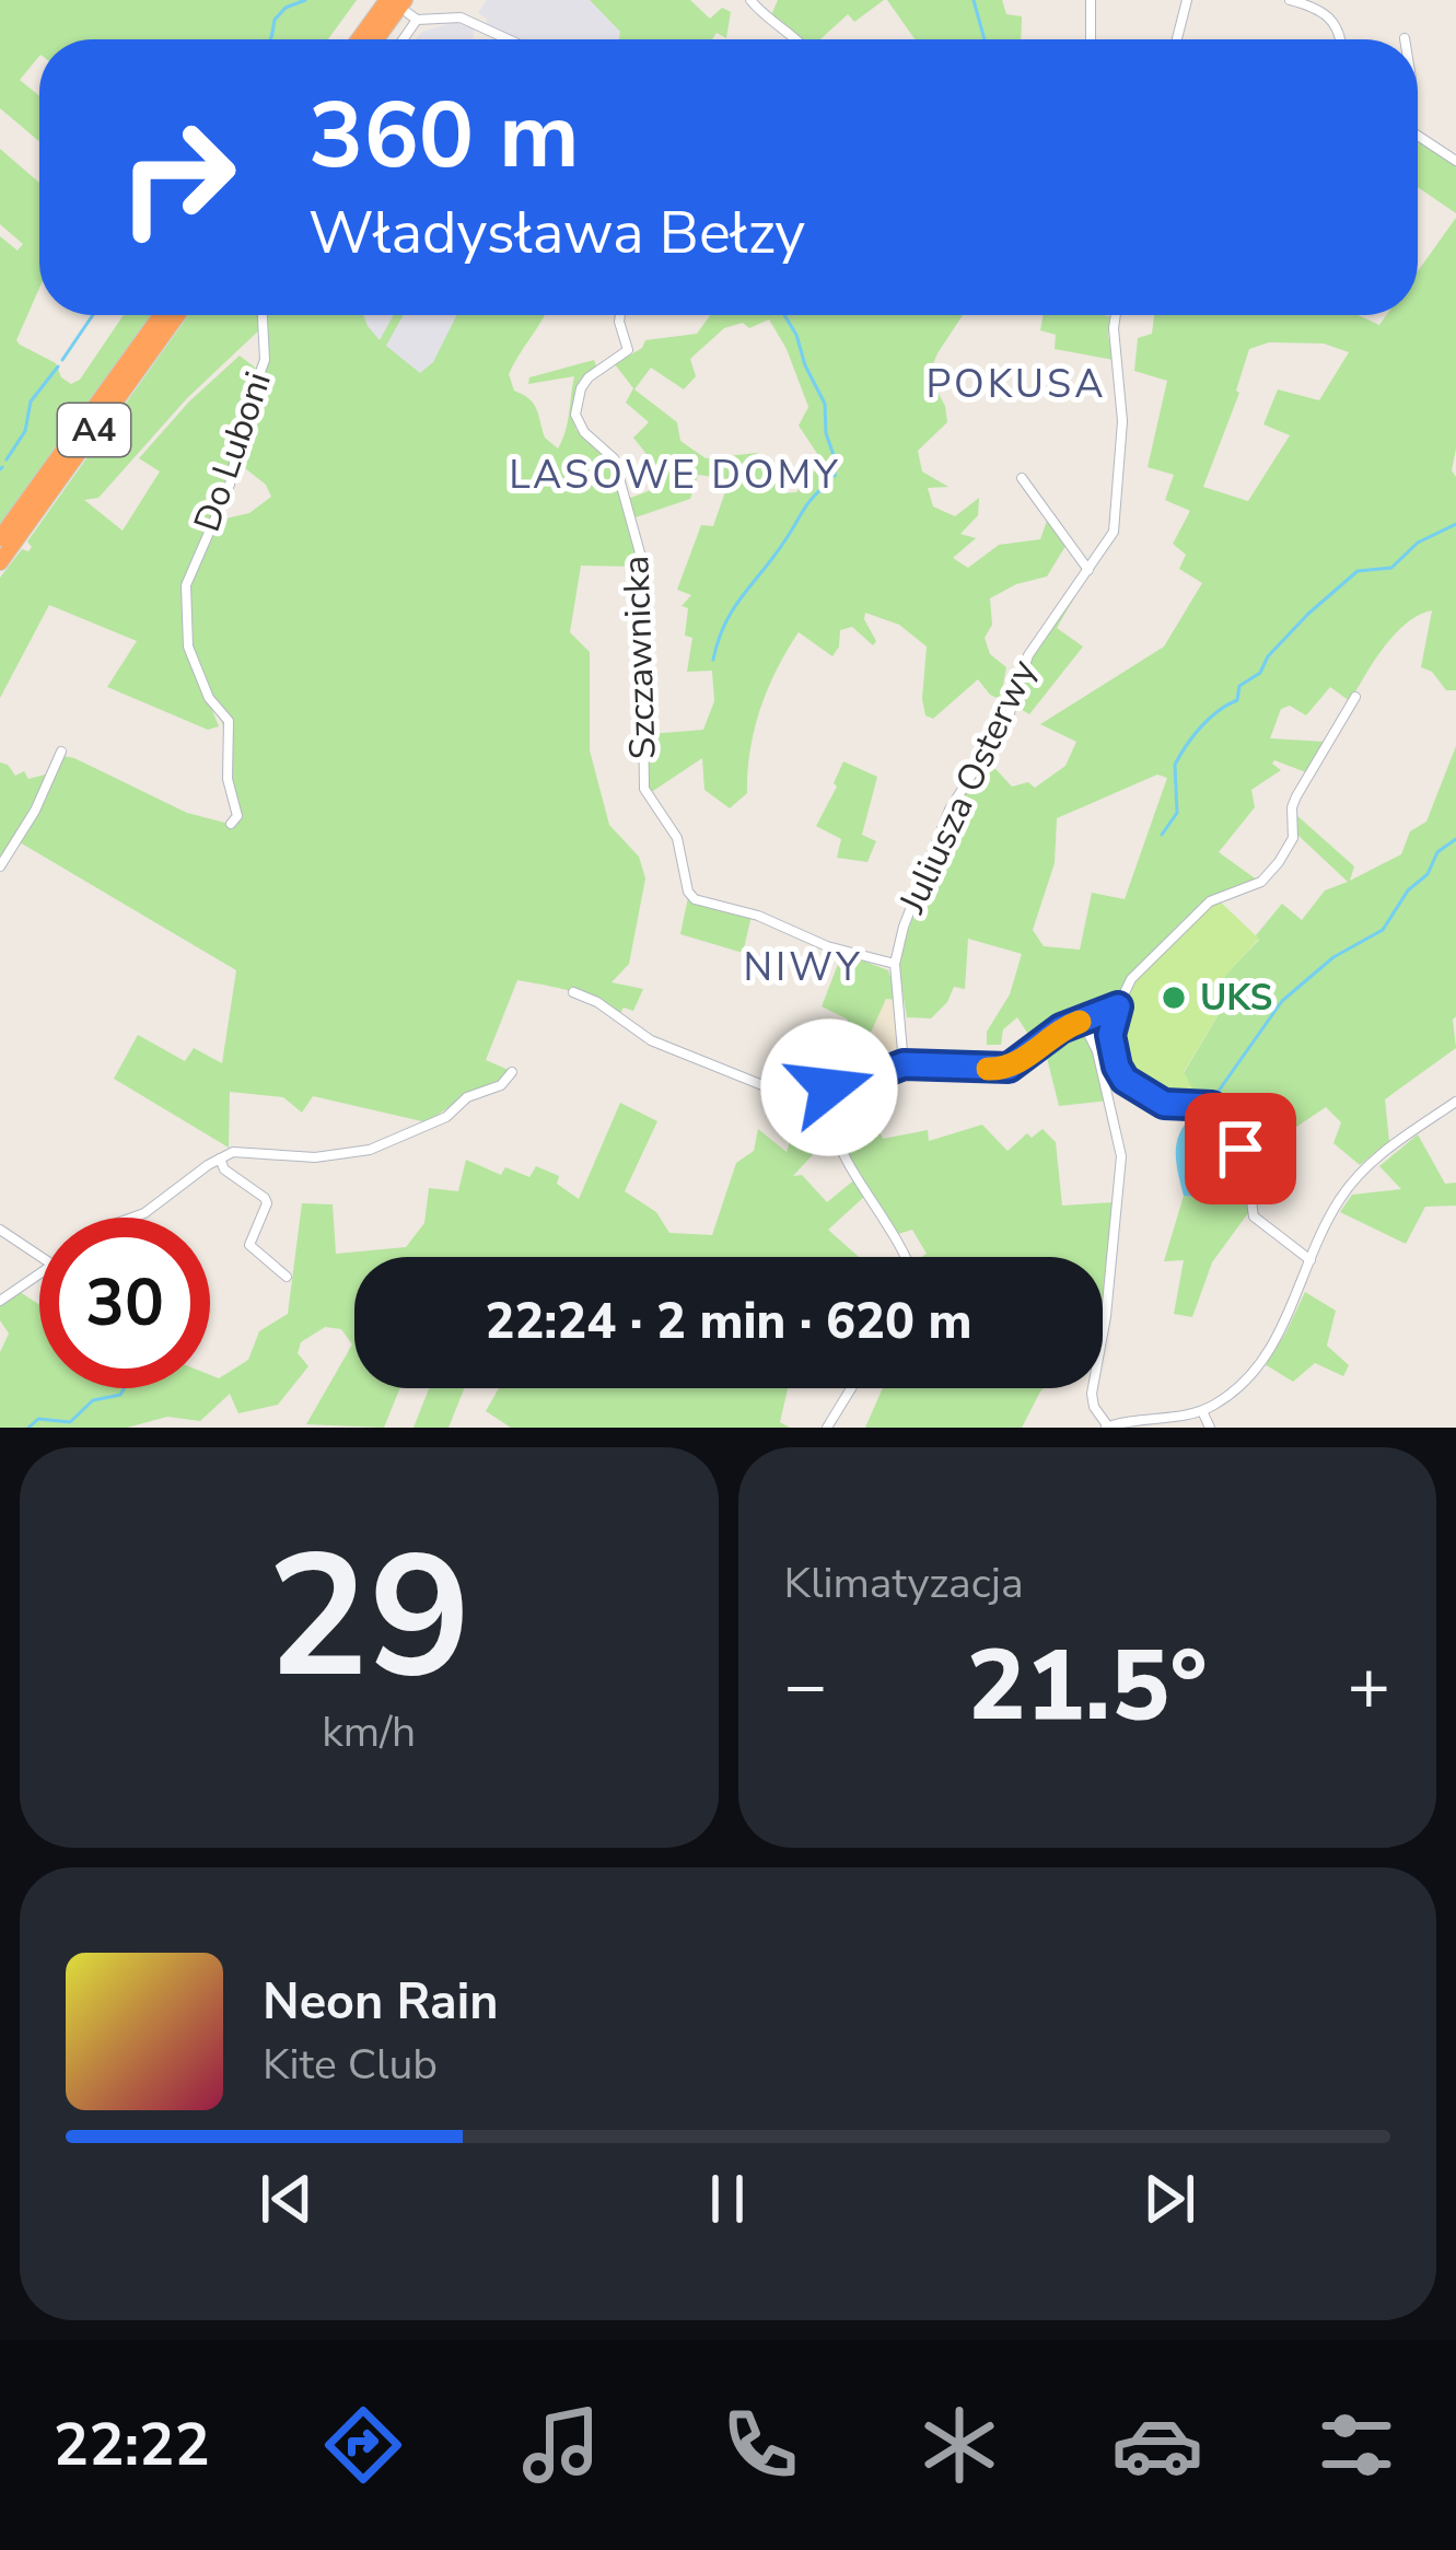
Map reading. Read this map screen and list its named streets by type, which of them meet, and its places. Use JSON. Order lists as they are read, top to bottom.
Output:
{
  "streets": {
    "highway": ["A4"],
    "street": ["Do Luboni", "Szczawnicka", "Juliusza Osterwy"]
  },
  "crossings": [
    ["Szczawnicka", "Juliusza Osterwy"]
  ],
  "districts": ["POKUSA", "LASOWE DOMY", "NIWY"],
  "places": ["UKS"],
  "page": {
    "turn": ["360 m", "Władysława Bełzy"],
    "limit": "30",
    "trip": "22:24 · 2 min · 620 m",
    "tile": [
      ["29", "km/h"],
      "Klimatyzacja"
    ],
    "heat": ["−", "21.5°", "+"],
    "song": ["Neon Rain", "Kite Club"],
    "tabs": "22:22"
  }
}
